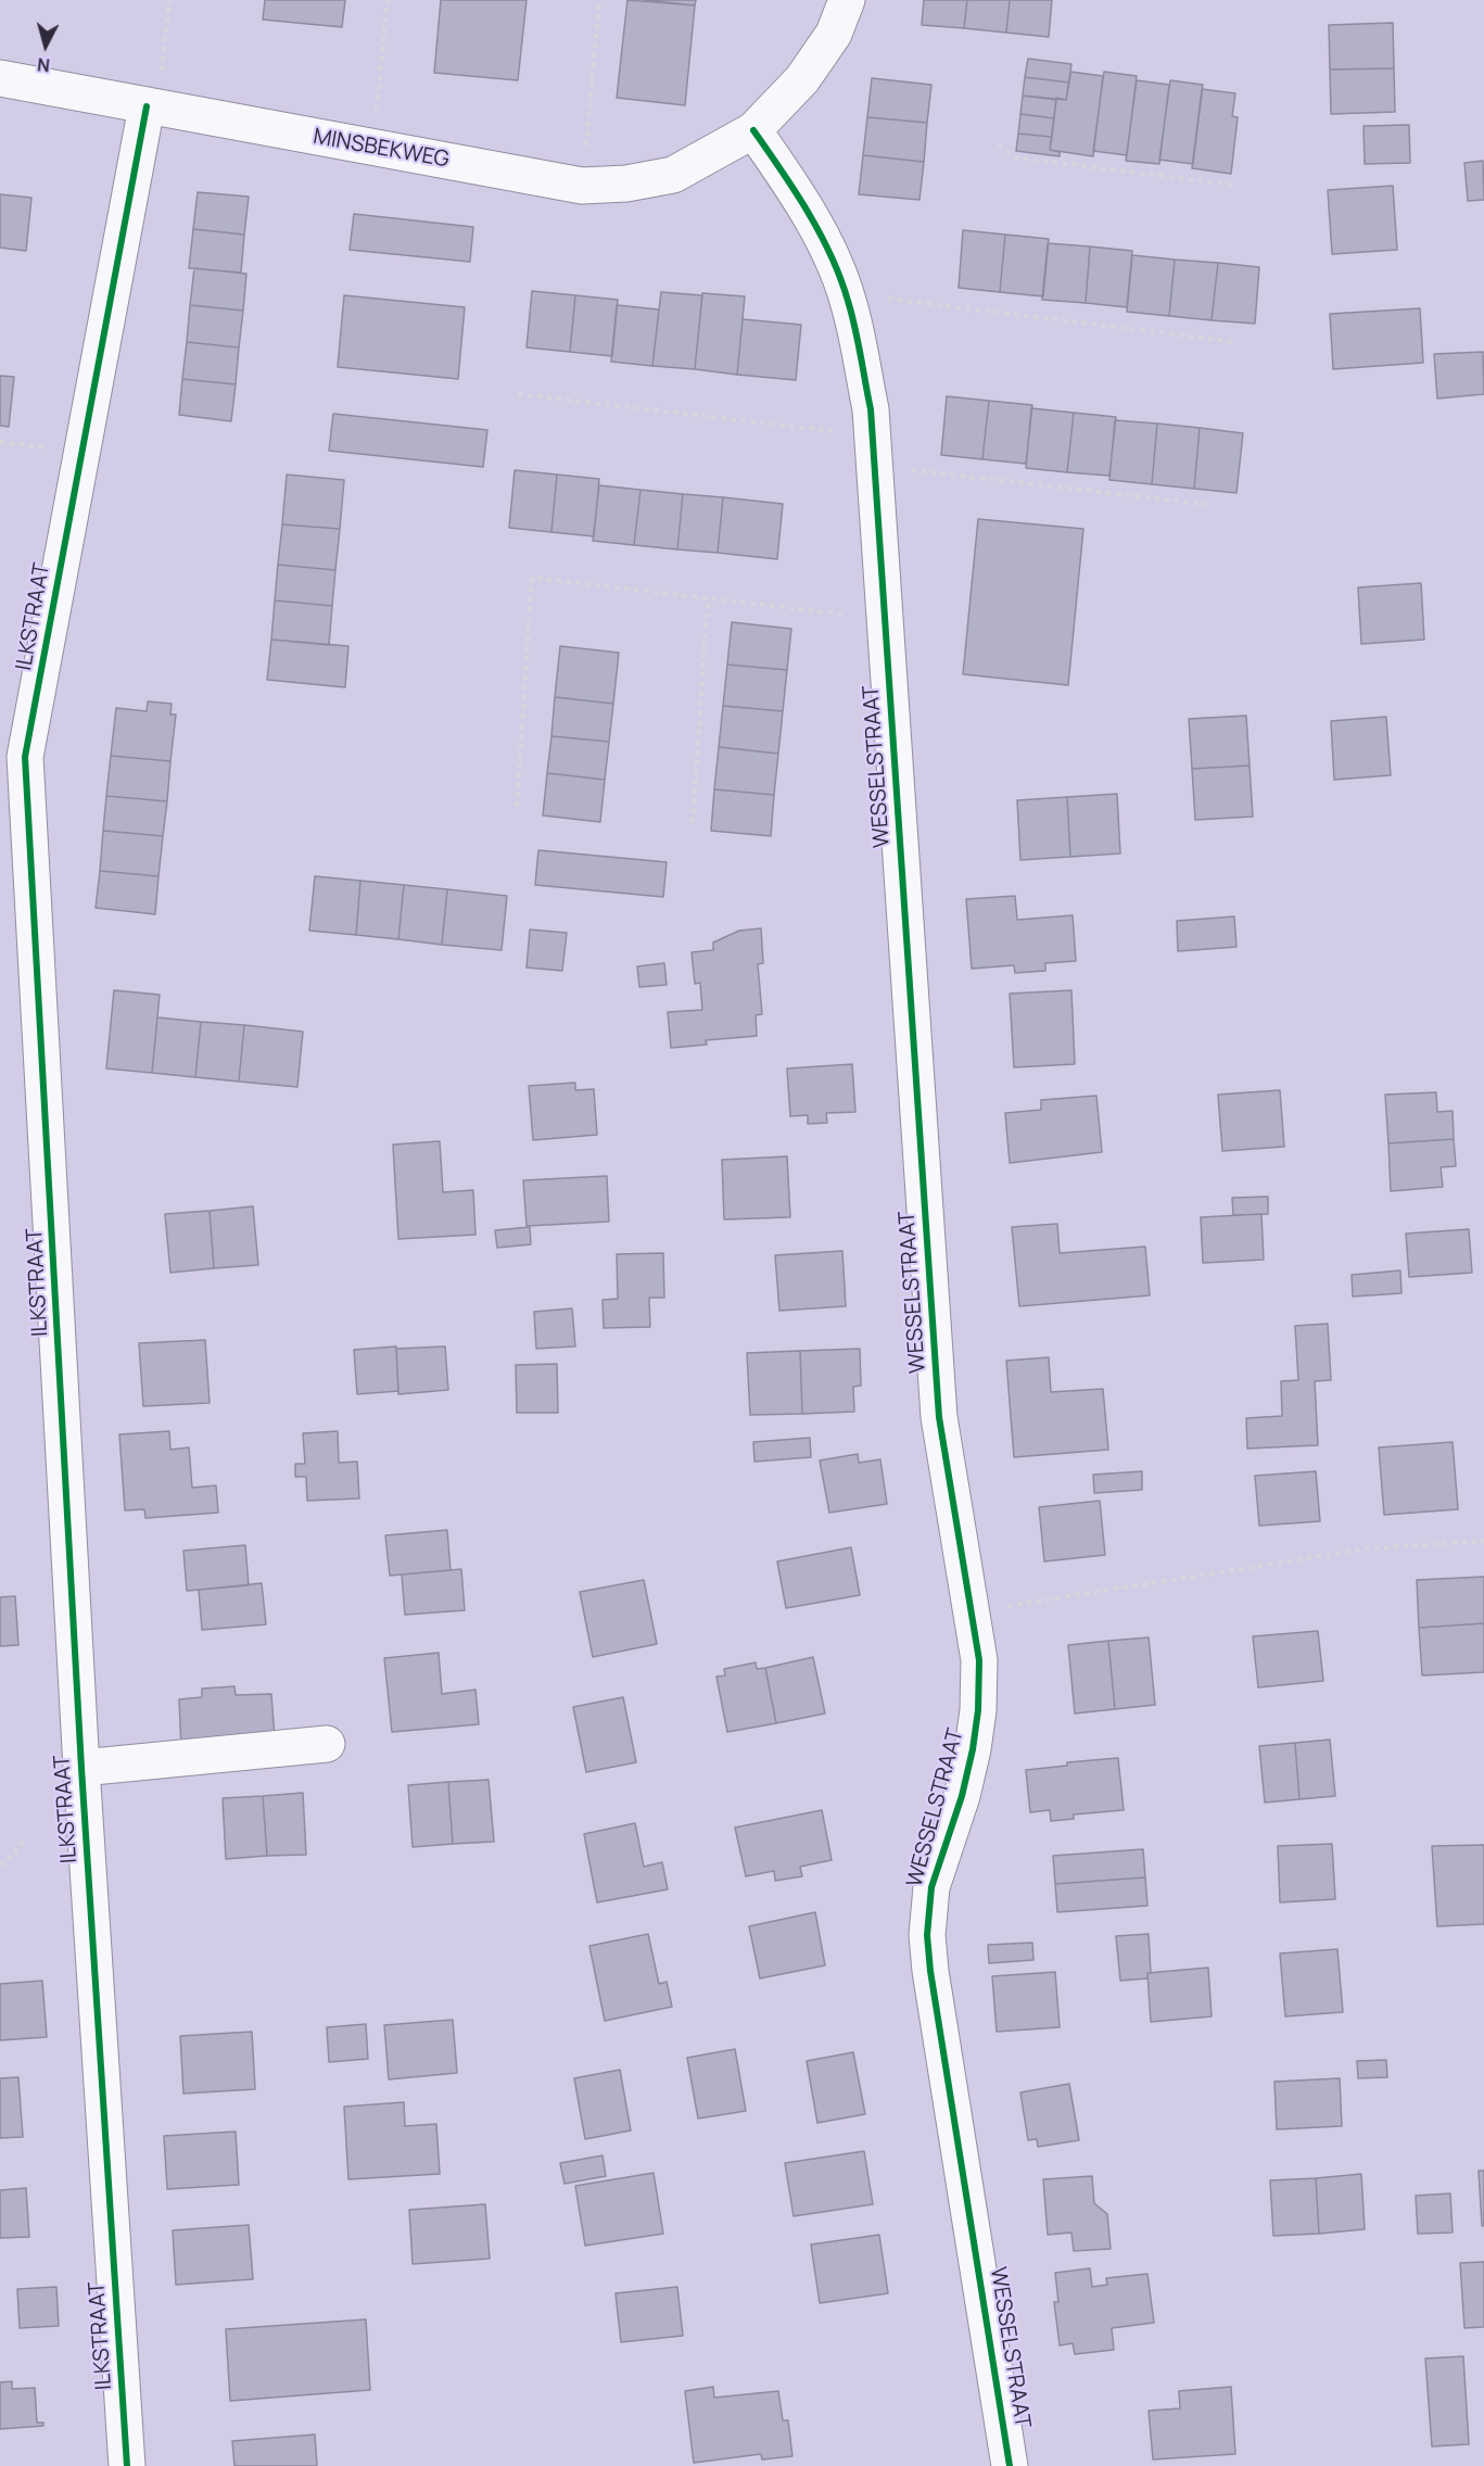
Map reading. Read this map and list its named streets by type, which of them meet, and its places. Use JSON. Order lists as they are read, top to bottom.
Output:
{
  "streets": {
    "street": ["MINSBEKWEG", "ILKSTRAAT", "WESSELSTRAAT"]
  },
  "crossings": [
    ["MINSBEKWEG", "ILKSTRAAT"],
    ["MINSBEKWEG", "WESSELSTRAAT"]
  ],
  "north": "bottom"
}
